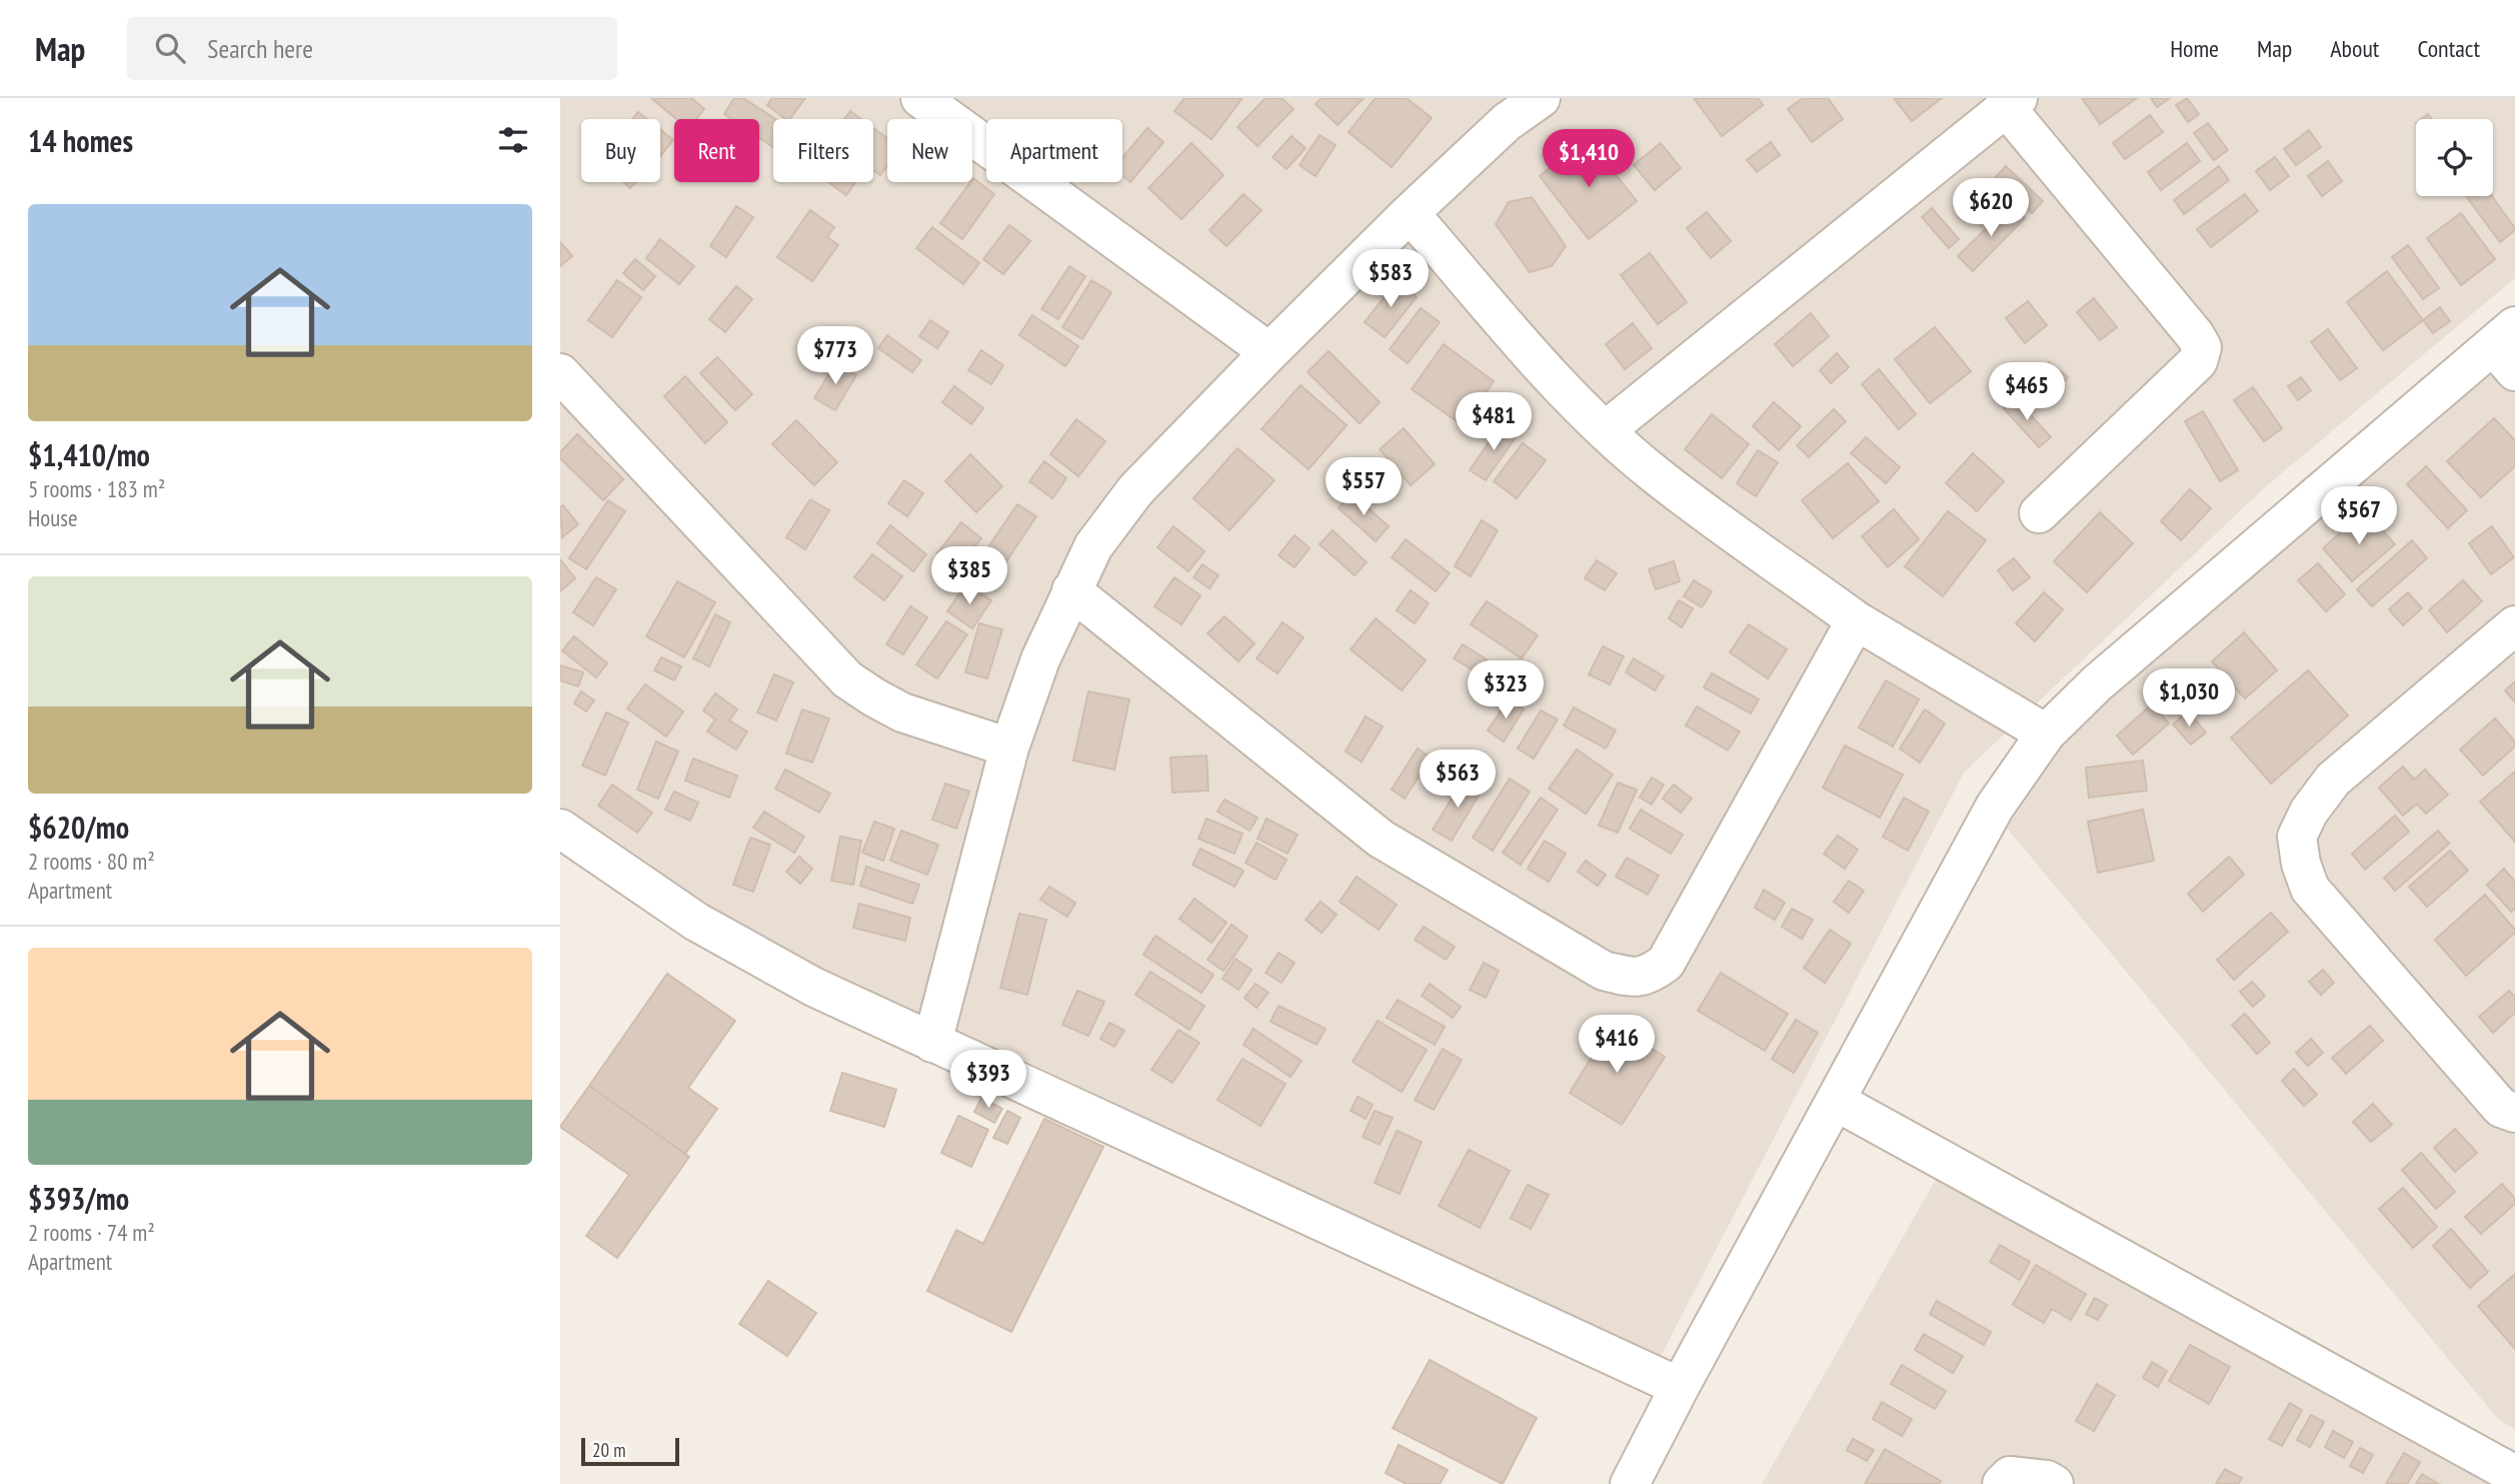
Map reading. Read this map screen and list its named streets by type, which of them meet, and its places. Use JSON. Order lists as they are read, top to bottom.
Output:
{
  "scale_bar": "20 m",
  "page": {
    "header": "Map",
    "search": "Search here",
    "nav": [
      "Home",
      "Map",
      "About",
      "Contact"
    ],
    "heading": "14 homes",
    "chip": [
      "Buy",
      "Rent",
      "Filters",
      "New",
      "Apartment"
    ],
    "price": [
      "$1,410",
      "$620",
      "$583",
      "$773",
      "$465",
      "$481",
      "$557",
      "$567",
      "$385",
      "$323",
      "$1,030",
      "$563",
      "$416",
      "$393"
    ],
    "list": [
      {
        "name": "$1,410/mo",
        "note": "5 rooms · 183 m² · House"
      },
      {
        "name": "$620/mo",
        "note": "2 rooms · 80 m² · Apartment"
      },
      {
        "name": "$393/mo",
        "note": "2 rooms · 74 m² · Apartment"
      }
    ],
    "scale": "20 m"
  }
}
